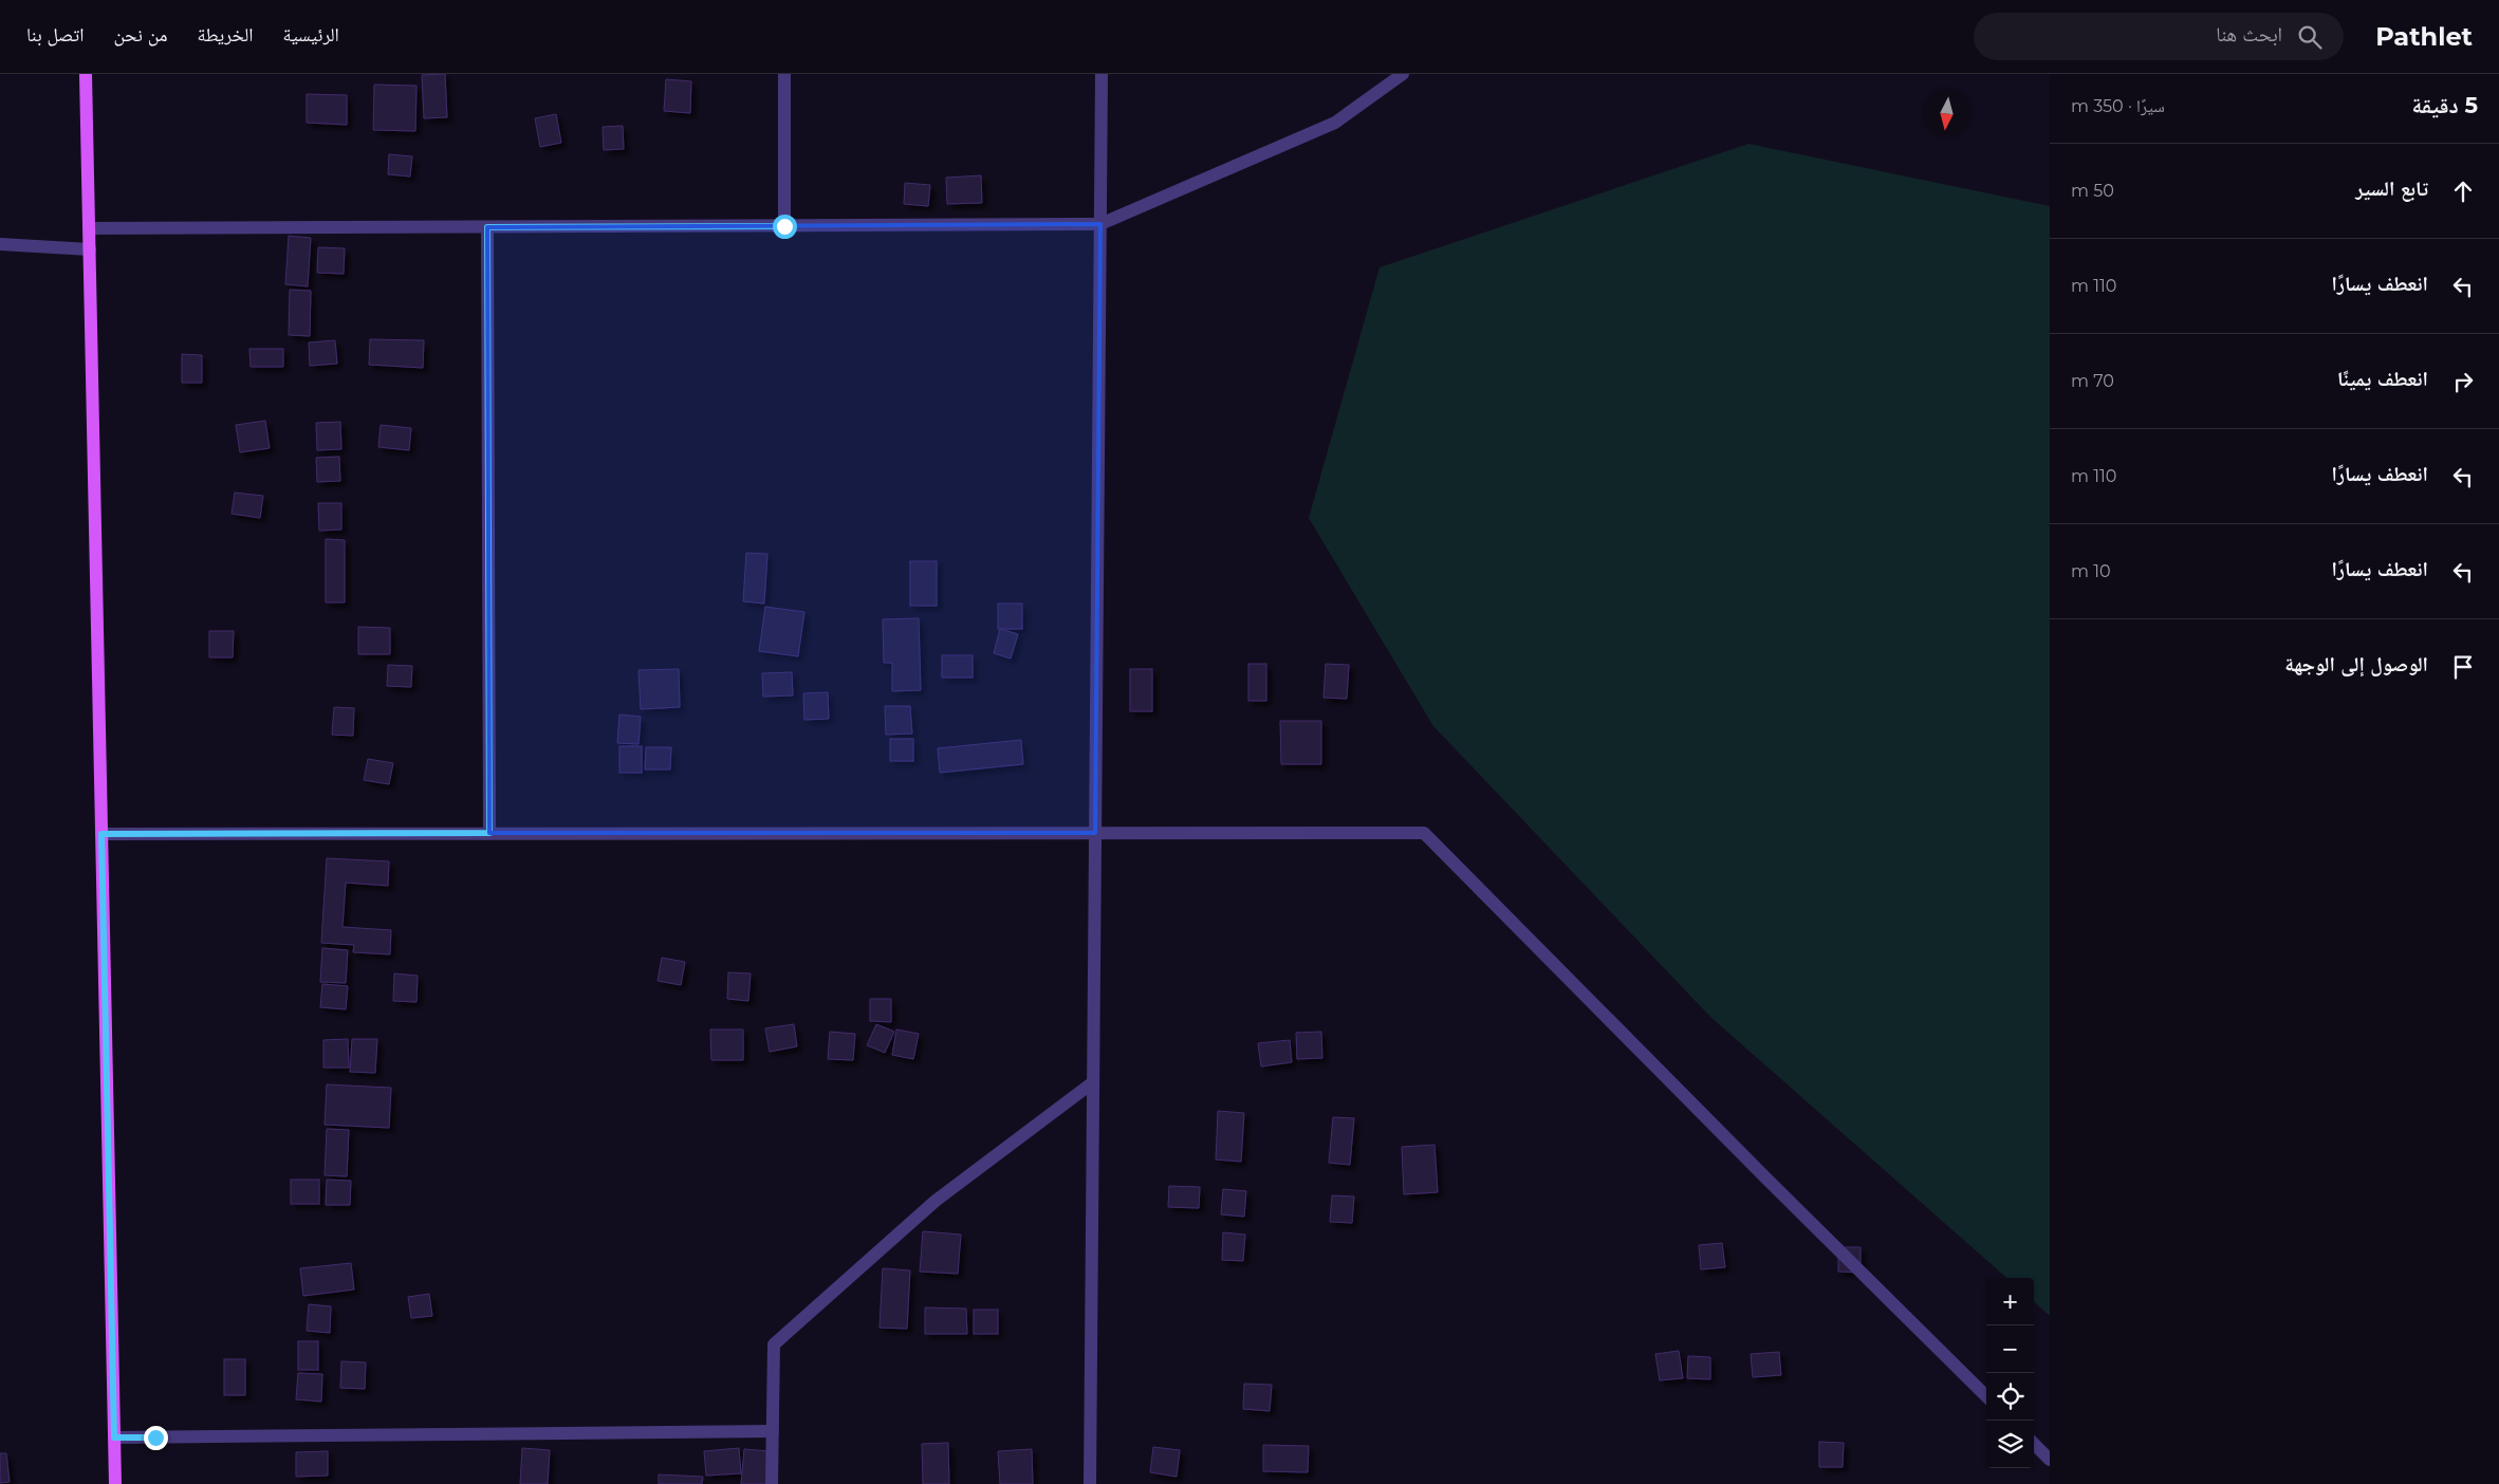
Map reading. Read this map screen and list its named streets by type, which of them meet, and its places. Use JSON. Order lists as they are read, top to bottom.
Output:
{
  "north": "bottom",
  "page": {
    "header": "Pathlet",
    "search": "ابحث هنا",
    "nav": [
      "الرئيسية",
      "الخريطة",
      "من نحن",
      "اتصل بنا"
    ],
    "heading": ["5 دقيقة", "سيرًا · 350 m"],
    "list": [
      ["تابع السير", "50 m"],
      ["انعطف يسارًا", "110 m"],
      ["انعطف يمينًا", "70 m"],
      ["انعطف يسارًا", "110 m"],
      ["انعطف يسارًا", "10 m"],
      "الوصول إلى الوجهة"
    ],
    "map_buttons": ["+", "−"]
  }
}
